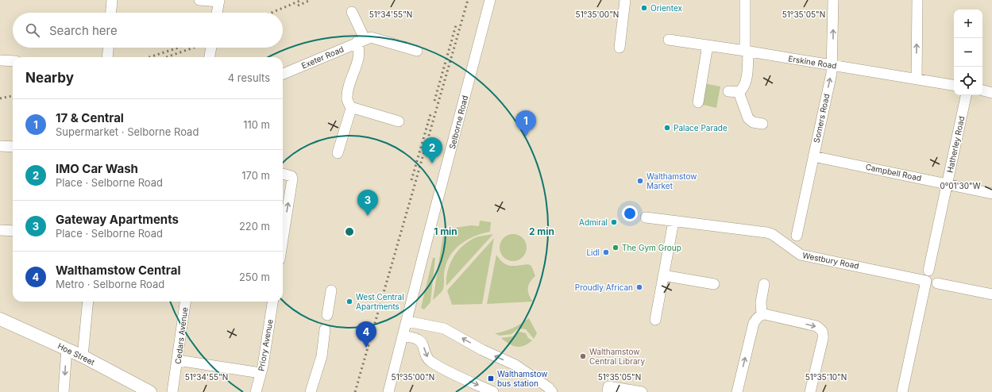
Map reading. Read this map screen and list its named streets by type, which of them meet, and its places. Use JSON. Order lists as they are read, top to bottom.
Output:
{
  "streets": {
    "main road": ["Hoe Street"],
    "street": [
      "Exeter Road",
      "Erskine Road",
      "Somers Road",
      "Selborne Road",
      "Hatherley Road",
      "Campbell Road",
      "Westbury Road",
      "Cedars Avenue",
      "Priory Avenue"
    ]
  },
  "crossings": [
    ["Erskine Road", "Somers Road"],
    ["Somers Road", "Campbell Road"],
    ["Hatherley Road", "Campbell Road"],
    ["Hatherley Road", "Westbury Road"]
  ],
  "places": {
    "other": [
      "Orientex",
      "Palace Parade",
      "Walthamstow Market",
      "Admiral",
      "The Gym Group",
      "Lidl",
      "Proudly African",
      "West Central Apartments",
      "Walthamstow Central Library"
    ],
    "transit": ["Walthamstow bus station"]
  },
  "page": {
    "map_buttons": ["+", "−"],
    "search": "Search here",
    "heading": ["Nearby", "4 results"],
    "list": [
      {
        "mark": "1",
        "name": "17 & Central",
        "note": "Supermarket · Selborne Road",
        "value": "110 m"
      },
      {
        "mark": "2",
        "name": "IMO Car Wash",
        "note": "Place · Selborne Road",
        "value": "170 m"
      },
      {
        "mark": "3",
        "name": "Gateway Apartments",
        "note": "Place · Selborne Road",
        "value": "220 m"
      },
      {
        "mark": "4",
        "name": "Walthamstow Central",
        "note": "Metro · Selborne Road",
        "value": "250 m"
      }
    ],
    "pins": [
      "1",
      "2",
      "3",
      "4"
    ]
  },
  "coordinates": [
    "51°34'55\"N",
    "51°35'00\"N",
    "51°35'05\"N",
    "0°01'30\"W",
    "51°35'10\"N"
  ],
  "rings": ["1 min", "2 min"]
}
